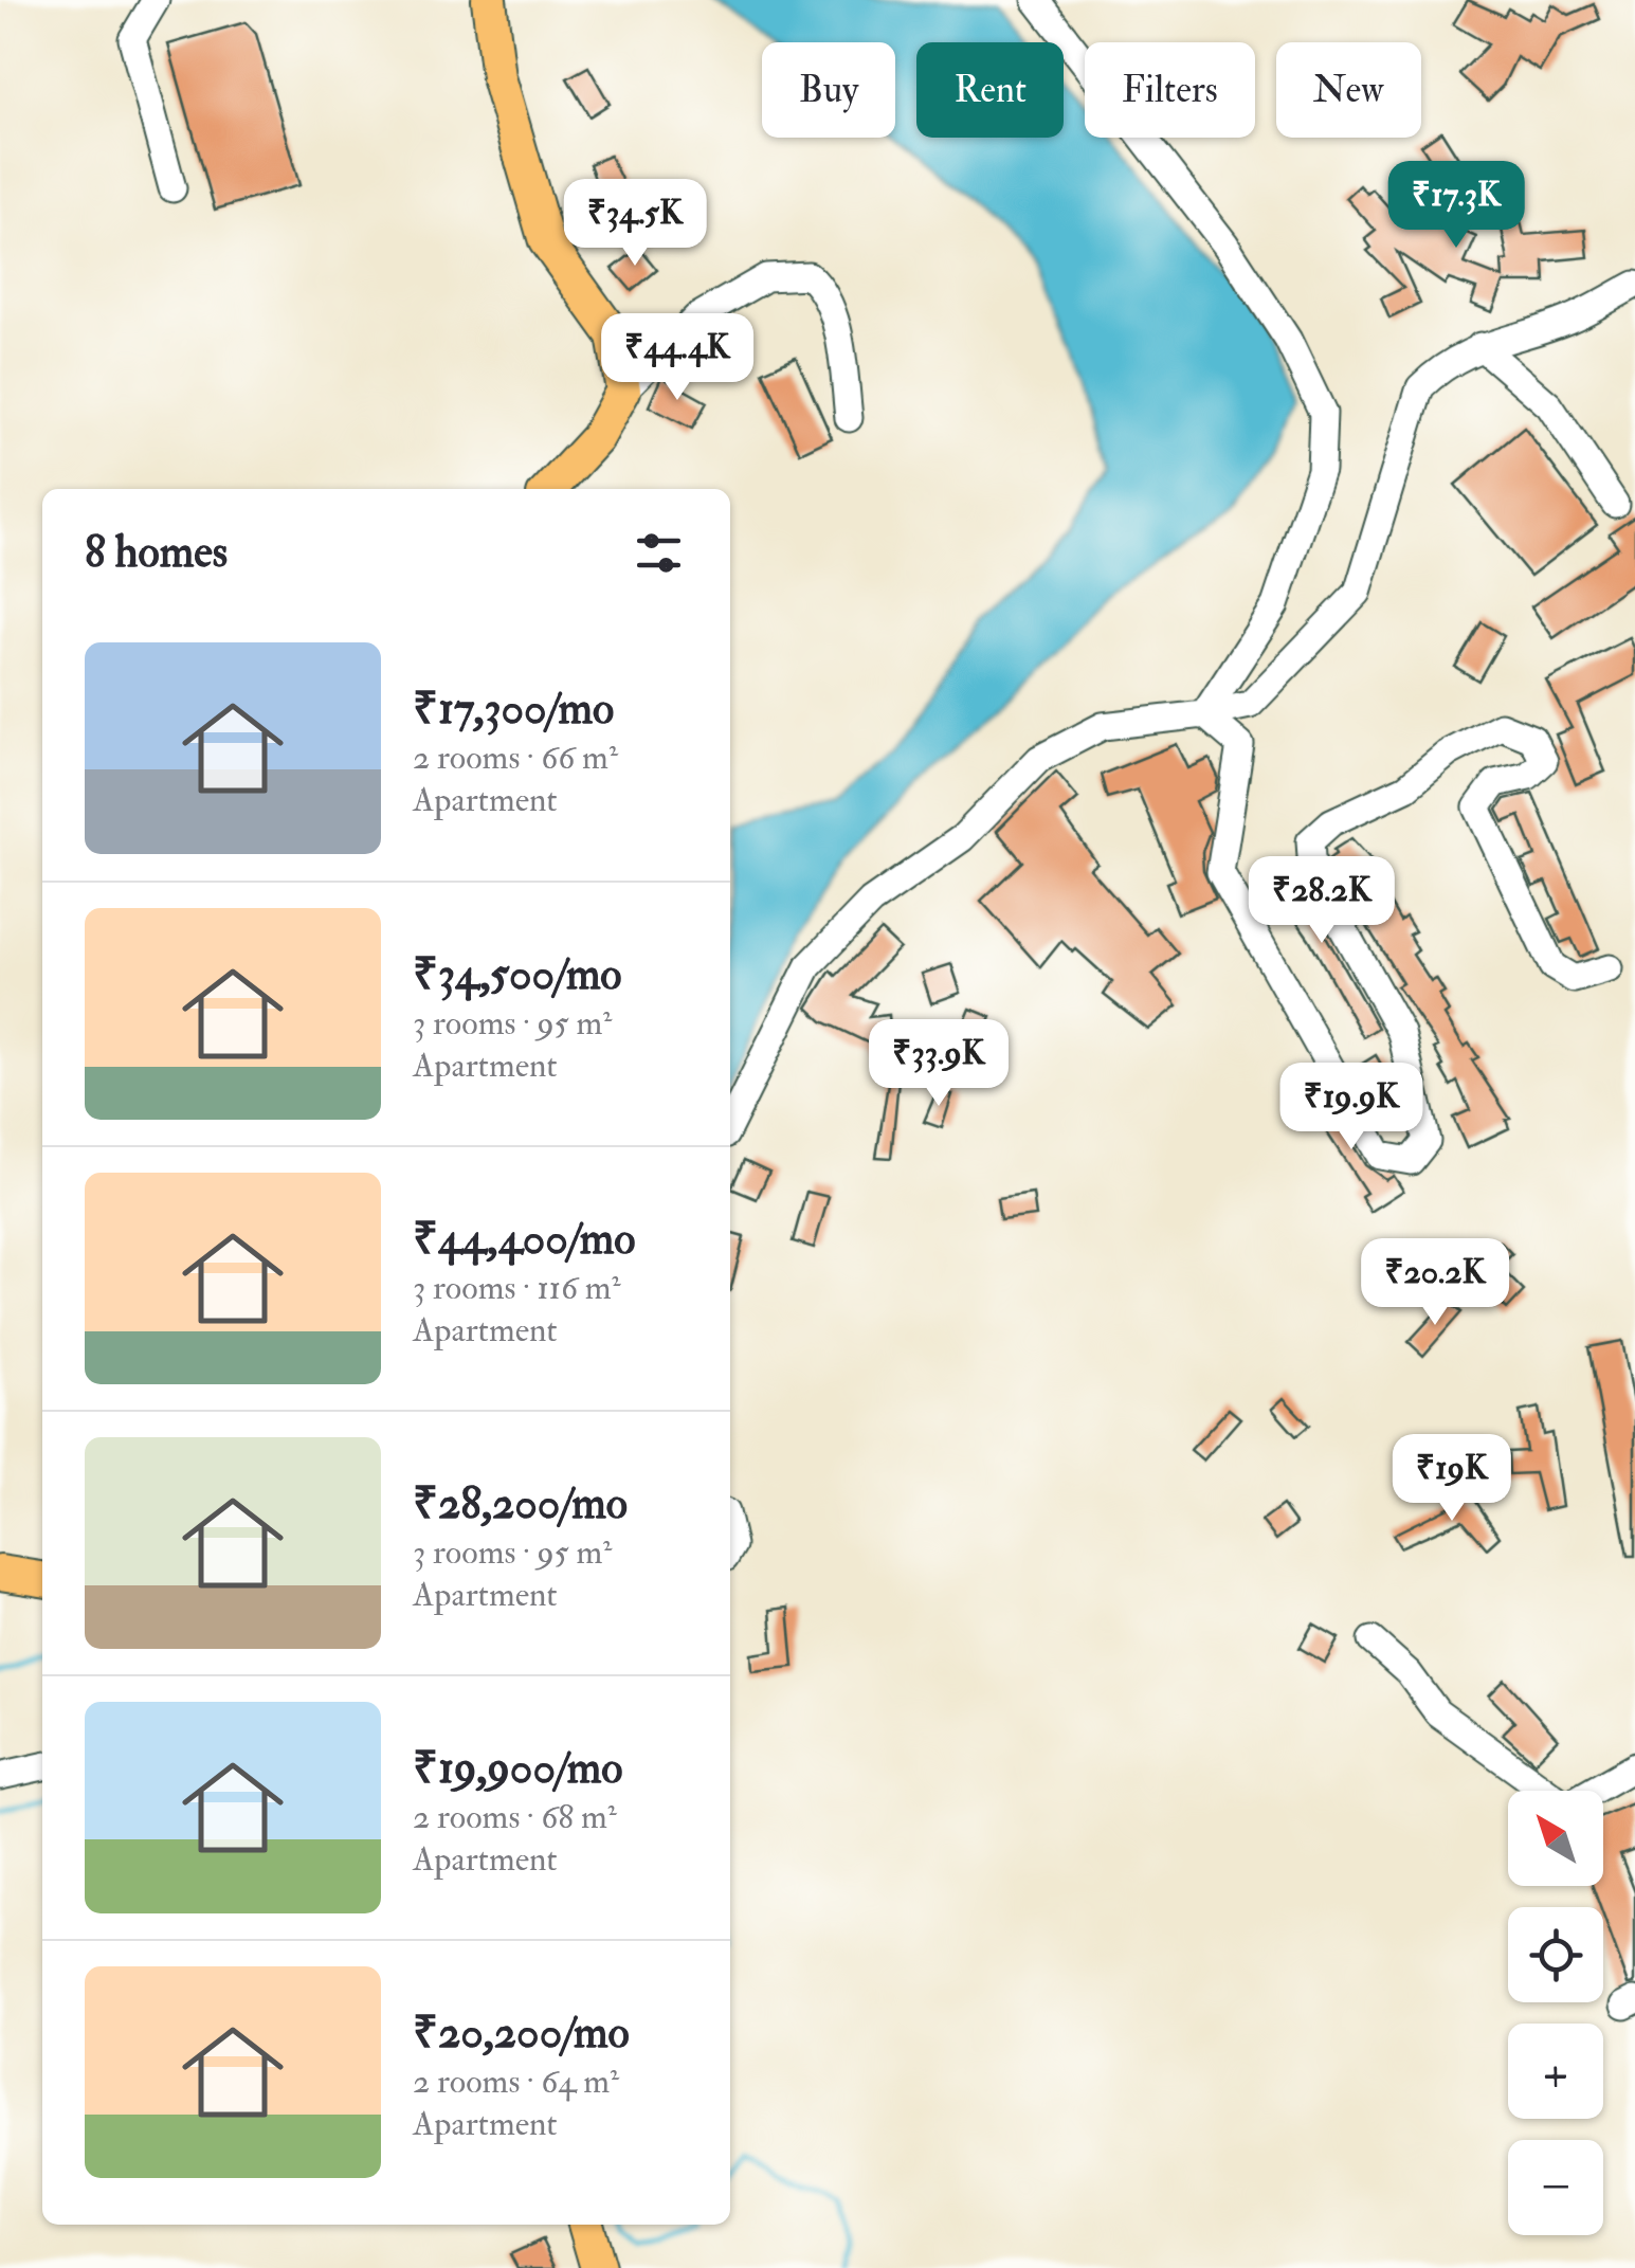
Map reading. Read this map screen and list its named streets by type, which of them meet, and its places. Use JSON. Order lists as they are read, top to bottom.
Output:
{
  "north": "top left",
  "page": {
    "chip": [
      "Buy",
      "Rent",
      "Filters",
      "New"
    ],
    "price": [
      "₹17.3K",
      "₹34.5K",
      "₹44.4K",
      "₹28.2K",
      "₹33.9K",
      "₹19.9K",
      "₹20.2K",
      "₹19K"
    ],
    "heading": "8 homes",
    "list": [
      {
        "name": "₹17,300/mo",
        "note": "2 rooms · 66 m² · Apartment"
      },
      {
        "name": "₹34,500/mo",
        "note": "3 rooms · 95 m² · Apartment"
      },
      {
        "name": "₹44,400/mo",
        "note": "3 rooms · 116 m² · Apartment"
      },
      {
        "name": "₹28,200/mo",
        "note": "3 rooms · 95 m² · Apartment"
      },
      {
        "name": "₹19,900/mo",
        "note": "2 rooms · 68 m² · Apartment"
      },
      {
        "name": "₹20,200/mo",
        "note": "2 rooms · 64 m² · Apartment"
      }
    ],
    "map_buttons": ["+", "−"]
  }
}
